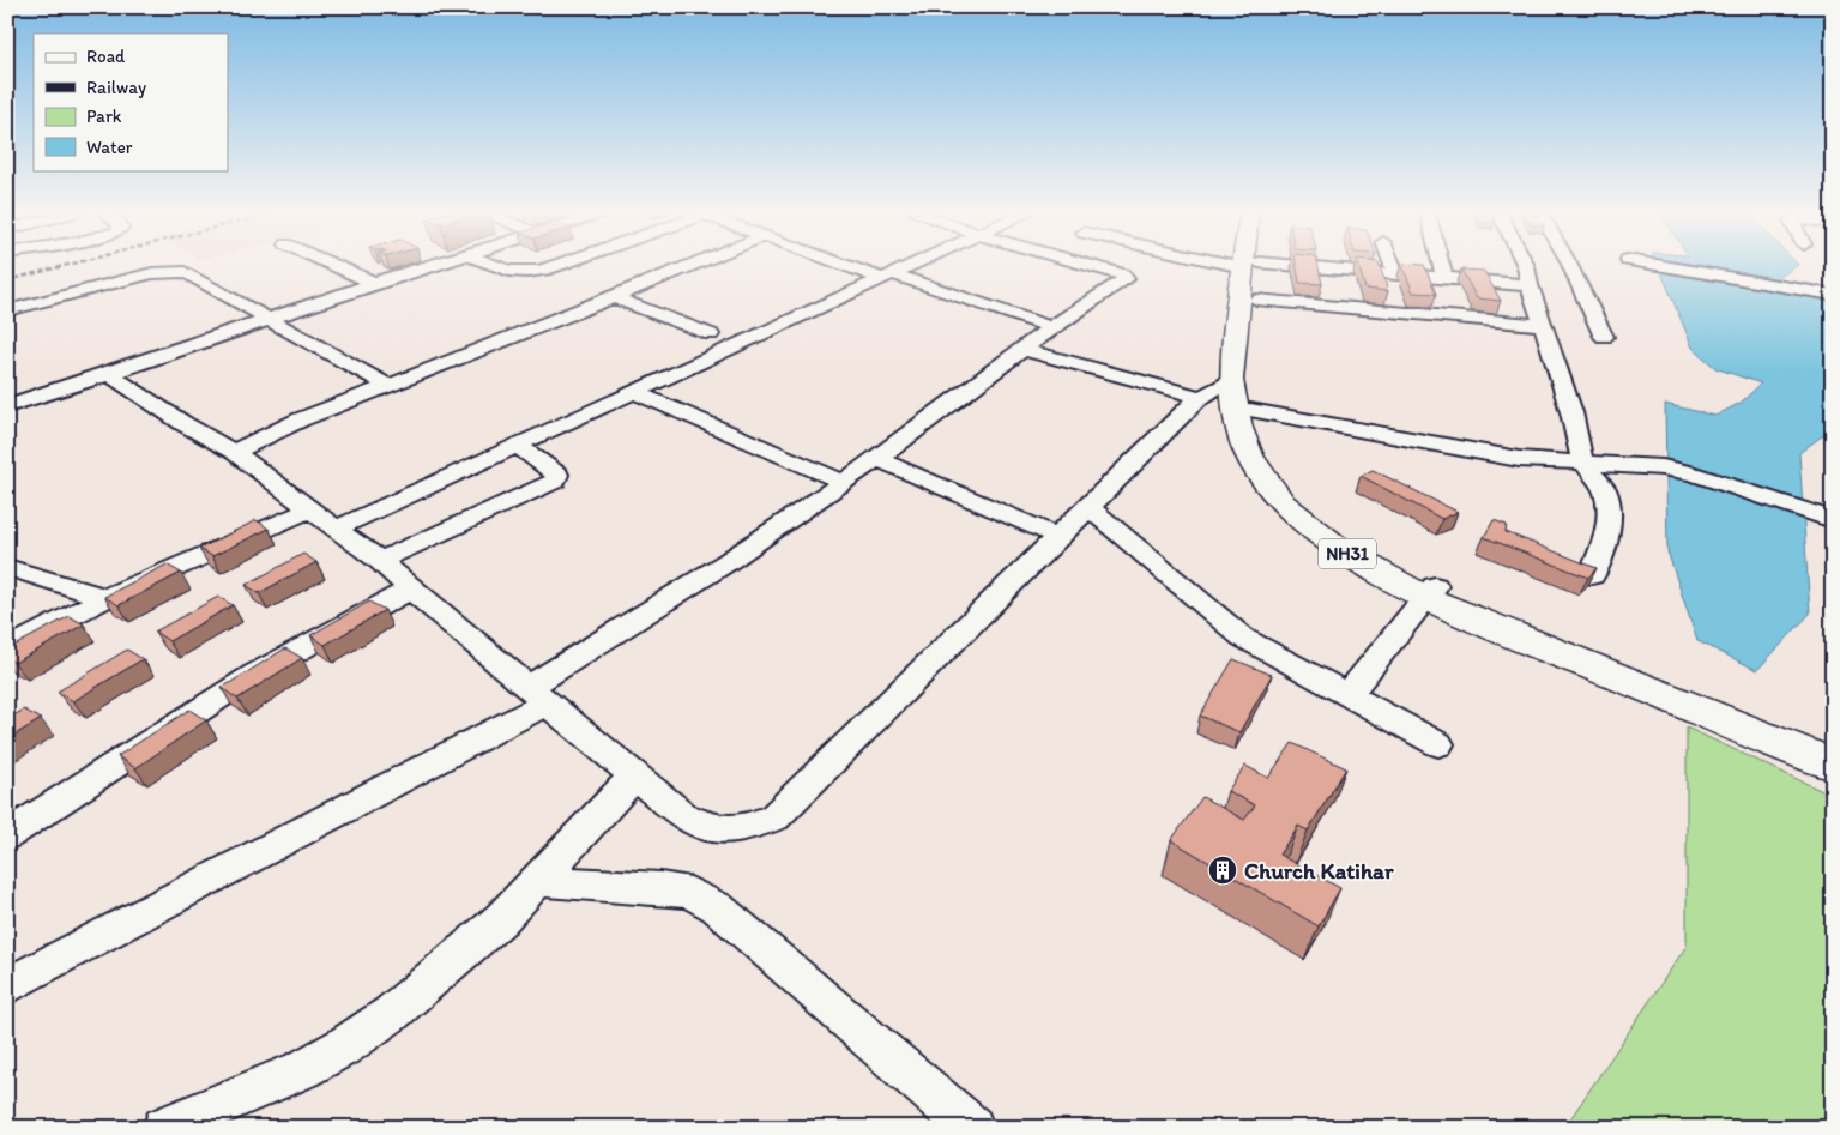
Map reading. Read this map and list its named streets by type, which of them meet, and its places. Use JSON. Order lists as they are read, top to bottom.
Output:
{
  "streets": {
    "highway": ["NH31"]
  },
  "places": {
    "building": ["Church Katihar"]
  },
  "legend": [
    "Road",
    "Railway",
    "Park",
    "Water"
  ]
}
